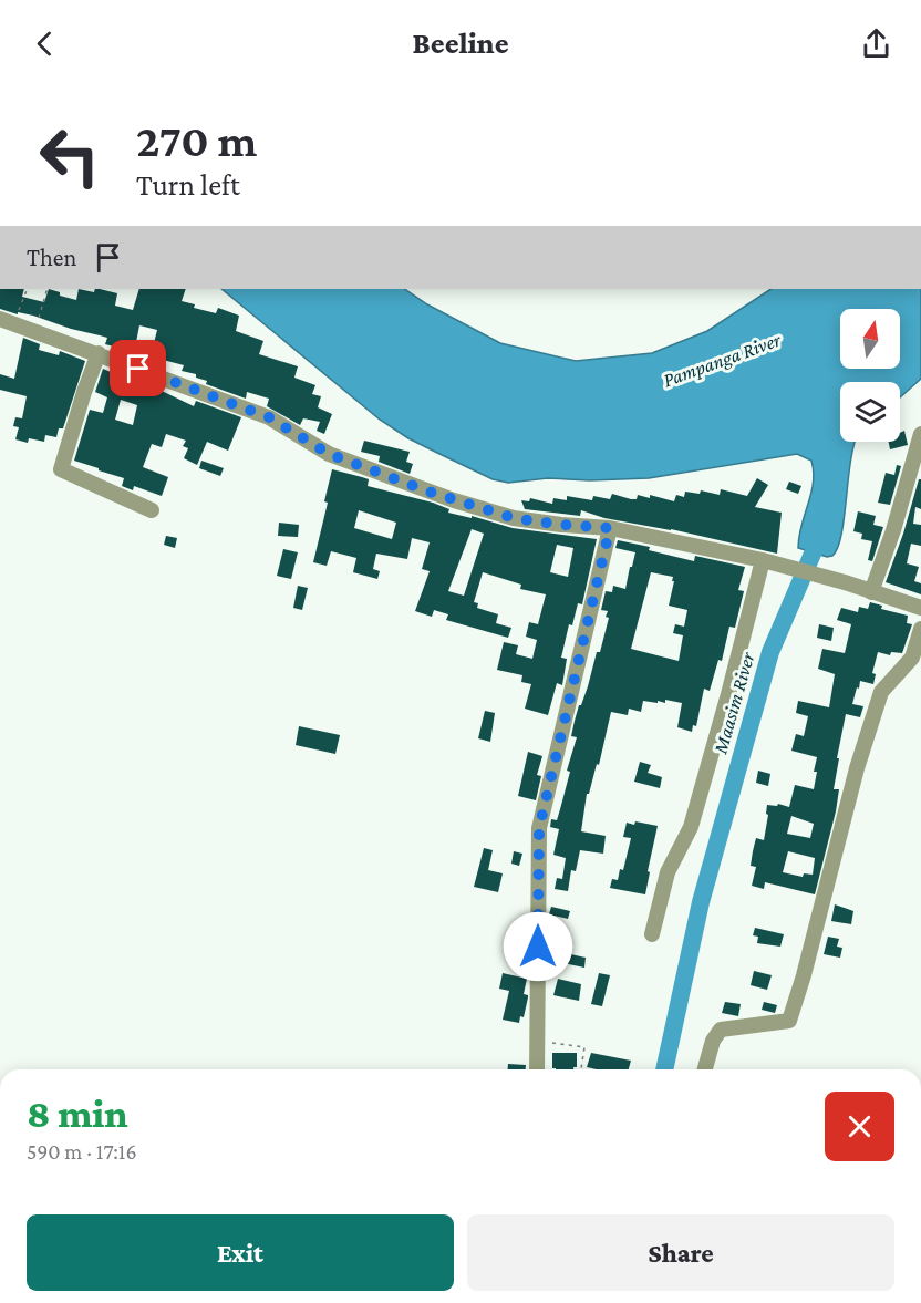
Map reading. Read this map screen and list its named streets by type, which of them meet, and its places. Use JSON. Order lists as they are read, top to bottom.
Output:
{
  "water": ["Pampanga River", "Maasim River"],
  "north": "top",
  "page": {
    "header": "Beeline",
    "turn": ["270 m", "Turn left"],
    "then": "Then",
    "heading": ["8 min", "590 m · 17:16"],
    "buttons": ["Exit", "Share"]
  }
}
